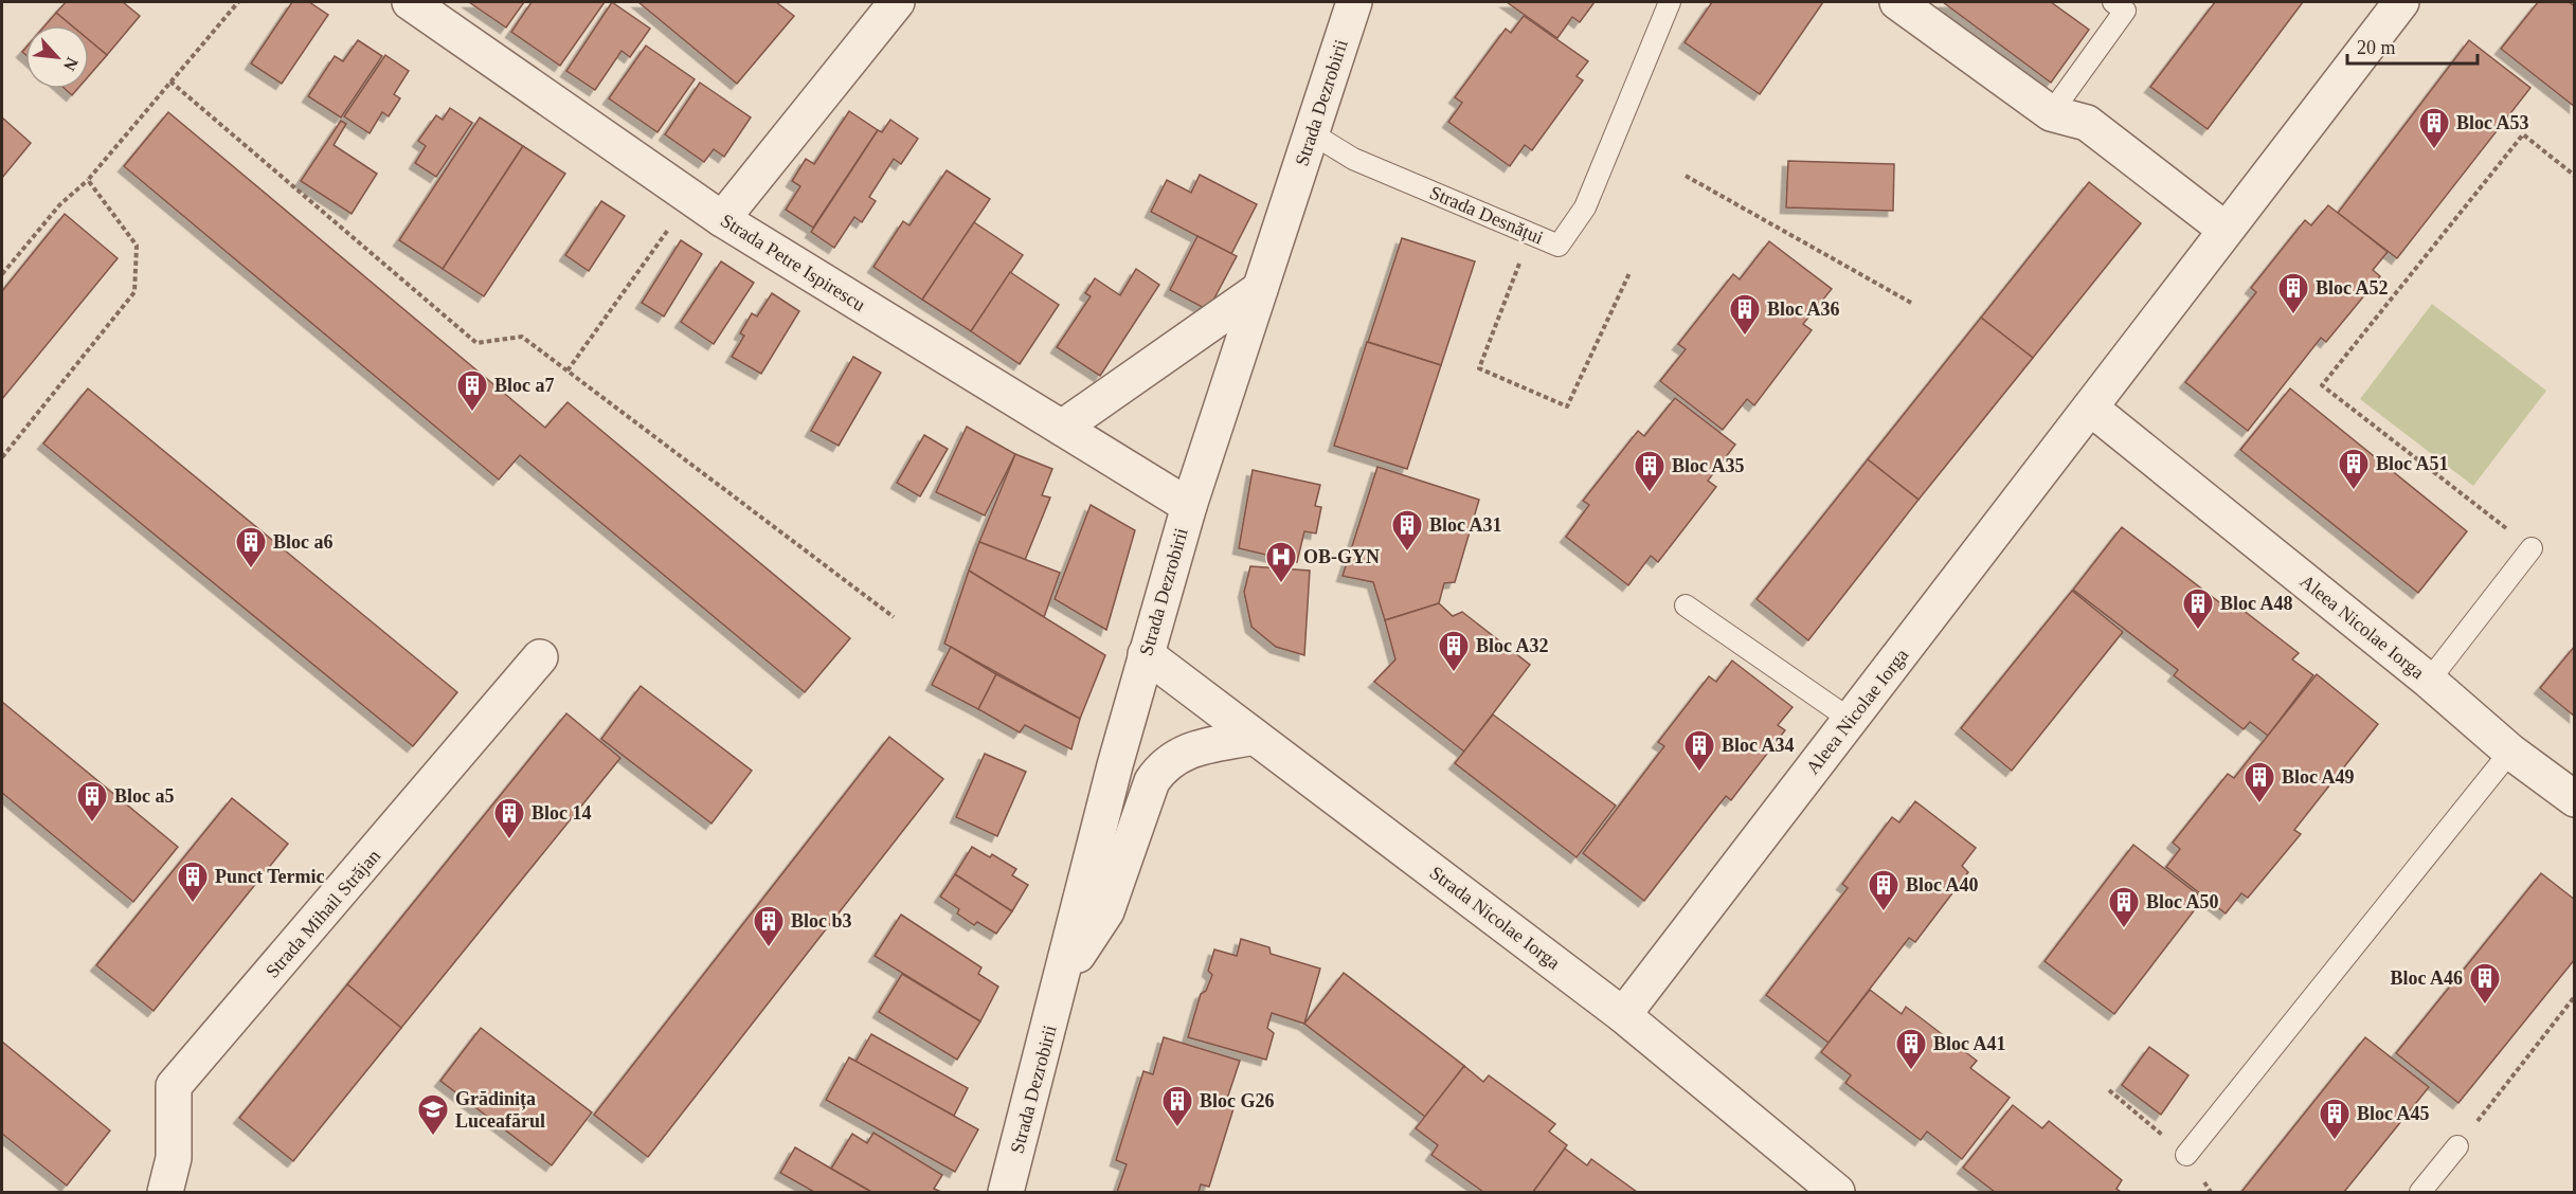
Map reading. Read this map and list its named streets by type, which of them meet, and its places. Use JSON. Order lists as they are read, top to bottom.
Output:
{
  "streets": {
    "street": [
      "Strada Dezrobirii",
      "Strada Petre Ispirescu",
      "Aleea Nicolae Iorga",
      "Strada Mihail Străjan",
      "Strada Nicolae Iorga"
    ],
    "lane": ["Strada Desnățui"]
  },
  "crossings": [
    ["Strada Dezrobirii", "Strada Desnățui"],
    ["Strada Dezrobirii", "Strada Petre Ispirescu"],
    ["Strada Dezrobirii", "Strada Nicolae Iorga"],
    ["Aleea Nicolae Iorga", "Strada Nicolae Iorga"]
  ],
  "places": {
    "building": [
      "Bloc A53",
      "Bloc A52",
      "Bloc A36",
      "Bloc a7",
      "Bloc A51",
      "Bloc A35",
      "Bloc A31",
      "Bloc a6",
      "Bloc A48",
      "Bloc A32",
      "Bloc A34",
      "Bloc A49",
      "Bloc a5",
      "Bloc 14",
      "Punct Termic",
      "Bloc A40",
      "Bloc A50",
      "Bloc b3",
      "Bloc A46",
      "Bloc A41",
      "Bloc G26",
      "Bloc A45"
    ],
    "hospital": ["OB-GYN"],
    "school or university": ["Grădinița Luceafărul"]
  },
  "scale_bar": "20 m",
  "north": "bottom right"
}
